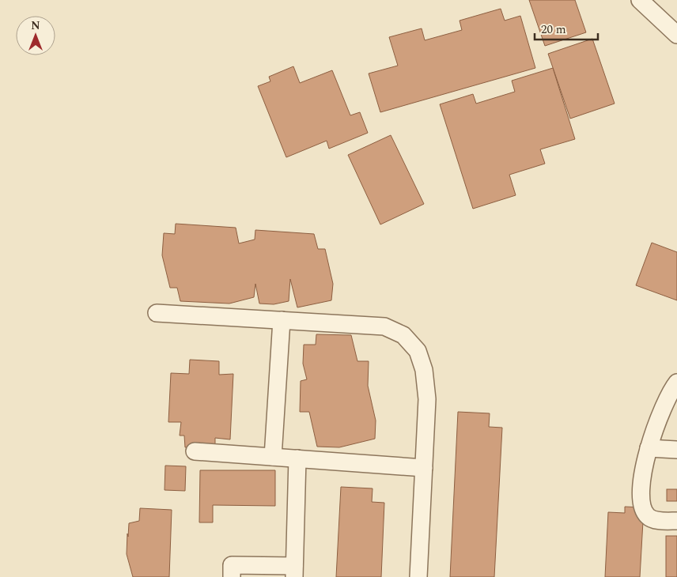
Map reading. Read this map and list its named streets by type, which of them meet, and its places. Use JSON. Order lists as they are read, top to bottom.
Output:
{
  "scale_bar": "20 m",
  "north": "top"
}
